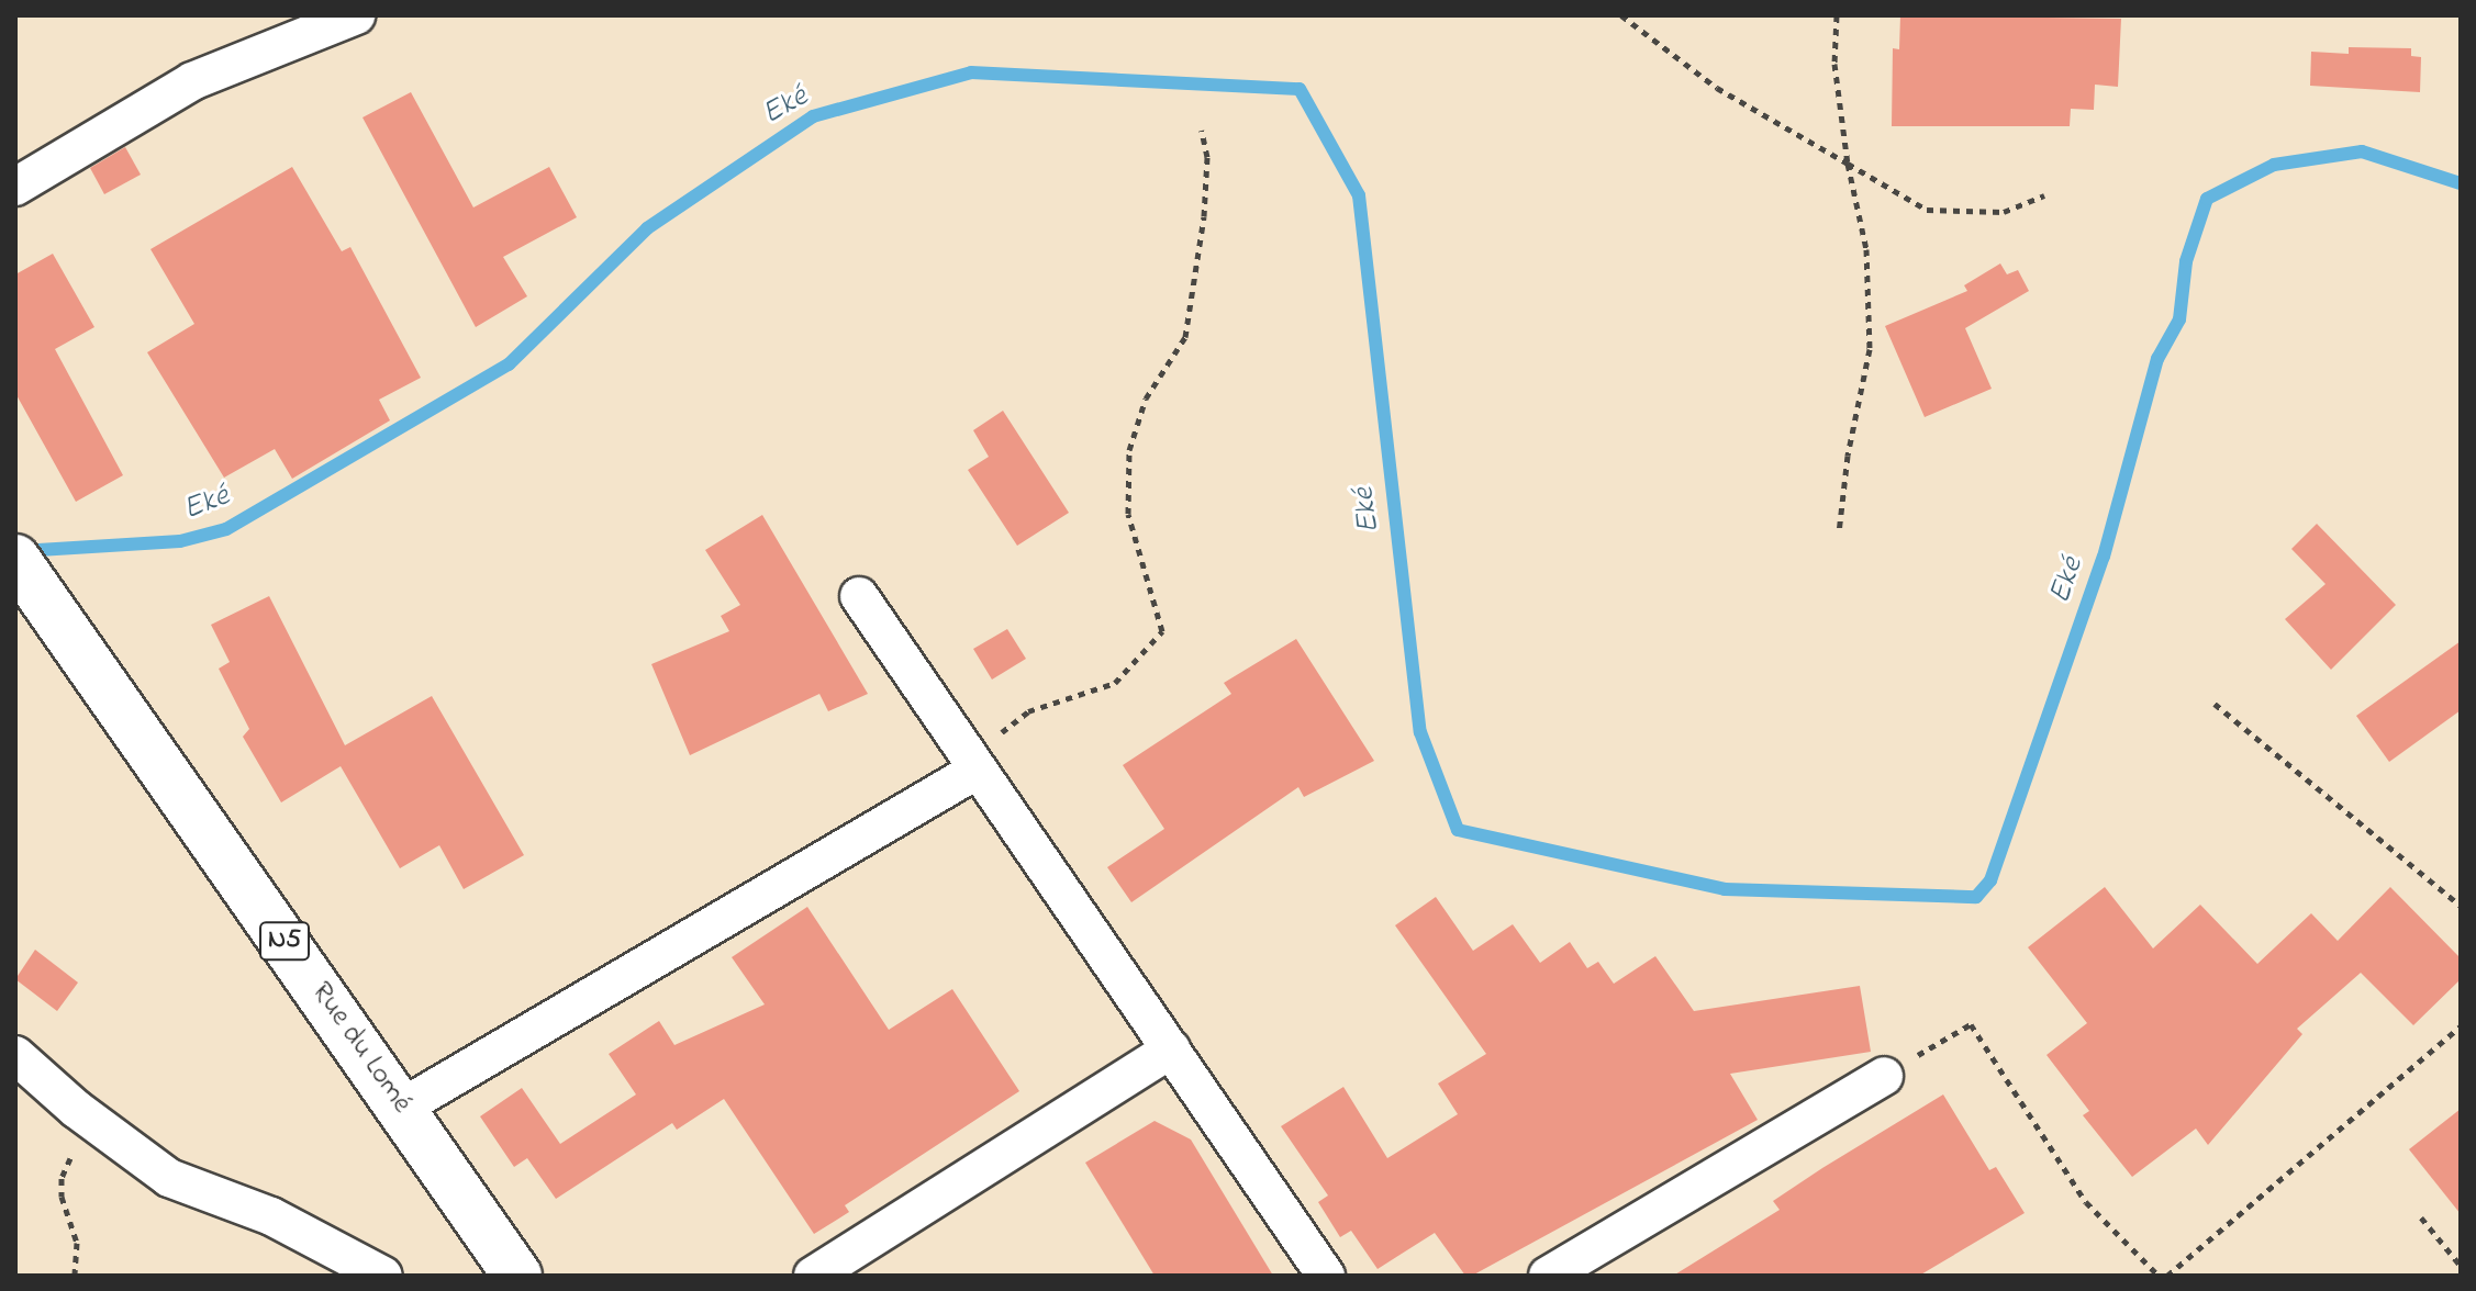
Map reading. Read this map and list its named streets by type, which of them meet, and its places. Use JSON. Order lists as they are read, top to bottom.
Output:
{
  "streets": {
    "main road": ["N5", "Rue du Lomé"]
  },
  "water": ["Eké"]
}
